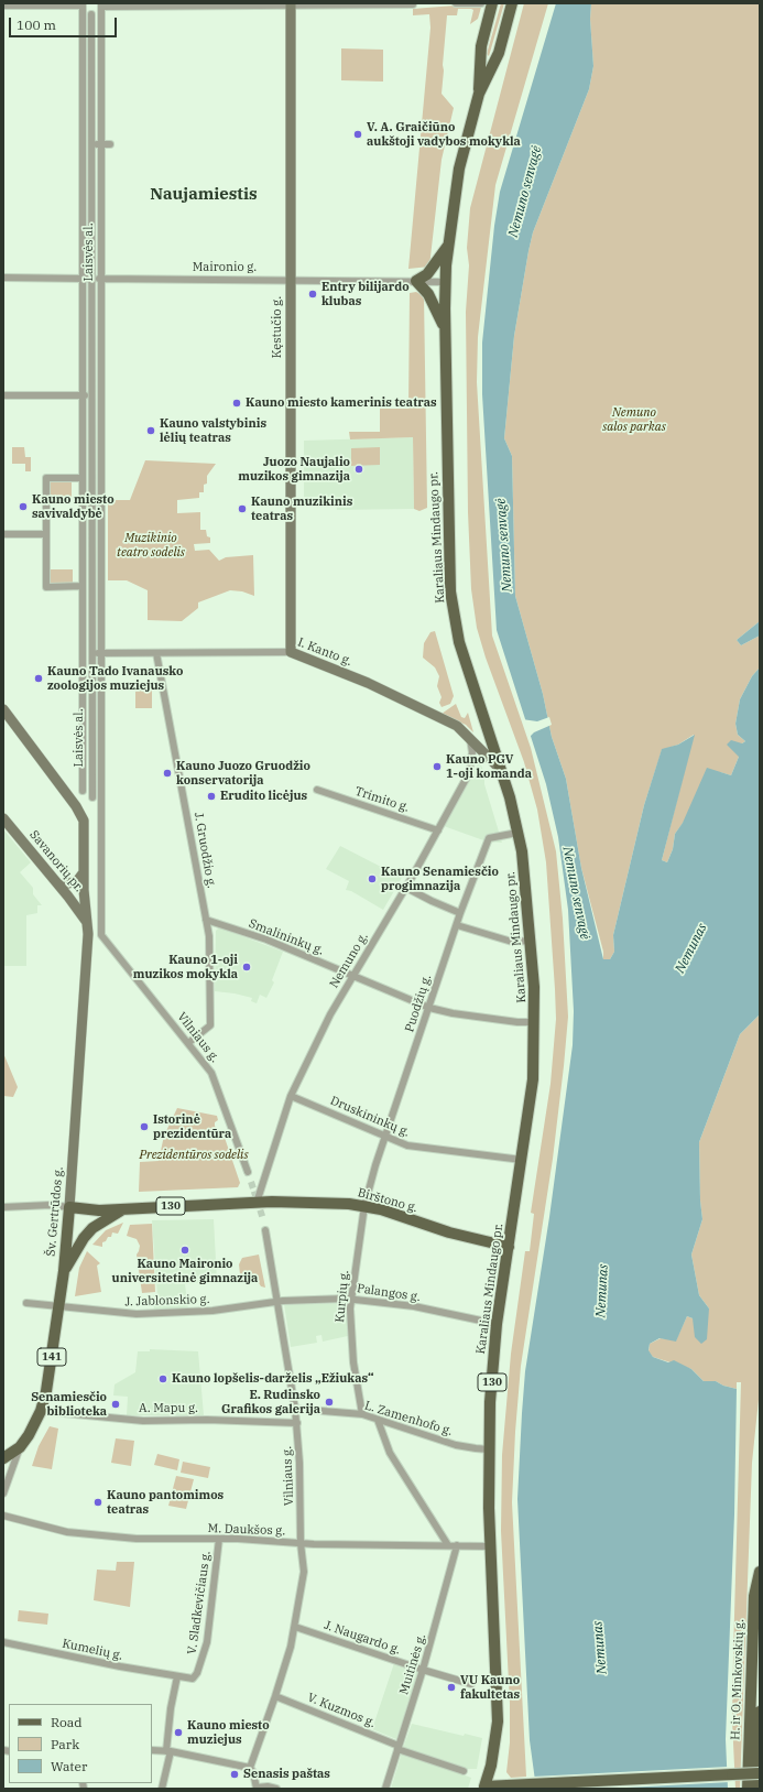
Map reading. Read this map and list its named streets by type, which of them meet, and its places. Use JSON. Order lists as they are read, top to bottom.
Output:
{
  "streets": {
    "main road": [
      "Karaliaus Mindaugo pr.",
      "Birštono g.",
      "130",
      "Šv. Gertrūdos g.",
      "141",
      "H. ir O. Minkovskių g."
    ],
    "street": [
      "Laisvės al.",
      "Maironio g.",
      "Kęstučio g.",
      "I. Kanto g.",
      "Trimito g.",
      "J. Gruodžio g.",
      "Savanorių pr.",
      "Smalininkų g.",
      "Nemuno g.",
      "Puodžių g.",
      "Vilniaus g.",
      "Druskininkų g.",
      "Palangos g.",
      "Kurpių g.",
      "J. Jablonskio g.",
      "A. Mapu g.",
      "L. Zamenhofo g.",
      "M. Daukšos g.",
      "V. Sladkevičiaus g.",
      "J. Naugardo g.",
      "Kumelių g.",
      "Muitinės g.",
      "V. Kuzmos g."
    ]
  },
  "crossings": [
    ["Laisvės al.", "Maironio g."],
    ["Laisvės al.", "I. Kanto g."],
    ["Laisvės al.", "Vilniaus g."],
    ["Maironio g.", "Kęstučio g."],
    ["Maironio g.", "Karaliaus Mindaugo pr."],
    ["Kęstučio g.", "I. Kanto g."],
    ["Karaliaus Mindaugo pr.", "I. Kanto g."],
    ["Karaliaus Mindaugo pr.", "Smalininkų g."],
    ["Karaliaus Mindaugo pr.", "Puodžių g."],
    ["Karaliaus Mindaugo pr.", "Druskininkų g."],
    ["Karaliaus Mindaugo pr.", "Birštono g."],
    ["Karaliaus Mindaugo pr.", "Palangos g."],
    ["Karaliaus Mindaugo pr.", "L. Zamenhofo g."],
    ["Karaliaus Mindaugo pr.", "M. Daukšos g."],
    ["I. Kanto g.", "J. Gruodžio g."],
    ["I. Kanto g.", "Nemuno g."],
    ["Trimito g.", "Nemuno g."],
    ["J. Gruodžio g.", "Smalininkų g."],
    ["J. Gruodžio g.", "Vilniaus g."],
    ["Savanorių pr.", "Šv. Gertrūdos g."],
    ["Smalininkų g.", "Nemuno g."],
    ["Smalininkų g.", "Puodžių g."],
    ["Nemuno g.", "Druskininkų g."],
    ["Nemuno g.", "Birštono g."],
    ["Nemuno g.", "130"],
    ["Puodžių g.", "Druskininkų g."],
    ["Puodžių g.", "Birštono g."],
    ["Puodžių g.", "Kurpių g."],
    ["Vilniaus g.", "Palangos g."],
    ["Vilniaus g.", "J. Jablonskio g."],
    ["Vilniaus g.", "A. Mapu g."],
    ["Vilniaus g.", "L. Zamenhofo g."],
    ["Vilniaus g.", "M. Daukšos g."],
    ["Vilniaus g.", "J. Naugardo g."],
    ["Vilniaus g.", "V. Kuzmos g."],
    ["Birštono g.", "130"],
    ["Birštono g.", "Kurpių g."],
    ["130", "Šv. Gertrūdos g."],
    ["Šv. Gertrūdos g.", "J. Jablonskio g."],
    ["Šv. Gertrūdos g.", "141"],
    ["Šv. Gertrūdos g.", "A. Mapu g."],
    ["Palangos g.", "Kurpių g."],
    ["Palangos g.", "J. Jablonskio g."],
    ["Kurpių g.", "L. Zamenhofo g."],
    ["M. Daukšos g.", "V. Sladkevičiaus g."],
    ["M. Daukšos g.", "Muitinės g."],
    ["V. Sladkevičiaus g.", "Kumelių g."],
    ["J. Naugardo g.", "Muitinės g."],
    ["Muitinės g.", "V. Kuzmos g."]
  ],
  "districts": ["Naujamiestis"],
  "water": ["Nemuno senvagė", "Nemunas"],
  "parks": ["Nemuno salos parkas", "Muzikinio teatro sodelis", "Prezidentūros sodelis"],
  "places": [
    "V. A. Graičiūno aukštoji vadybos mokykla",
    "Entry bilijardo klubas",
    "Kauno miesto kamerinis teatras",
    "Kauno valstybinis lėlių teatras",
    "Juozo Naujalio muzikos gimnazija",
    "Kauno miesto savivaldybė",
    "Kauno muzikinis teatras",
    "Kauno Tado Ivanausko zoologijos muziejus",
    "Kauno PGV 1-oji komanda",
    "Kauno Juozo Gruodžio konservatorija",
    "Erudito licėjus",
    "Kauno Senamiesčio progimnazija",
    "Kauno 1-oji muzikos mokykla",
    "Istorinė prezidentūra",
    "Kauno Maironio universitetinė gimnazija",
    "Kauno lopšelis-darželis „Ežiukas“",
    "E. Rudinsko Grafikos galerija",
    "Senamiesčio biblioteka",
    "Kauno pantomimos teatras",
    "VU Kauno fakultetas",
    "Kauno miesto muziejus",
    "Senasis paštas"
  ],
  "legend": ["Road", "Park", "Water"],
  "scale_bar": "100 m"
}
